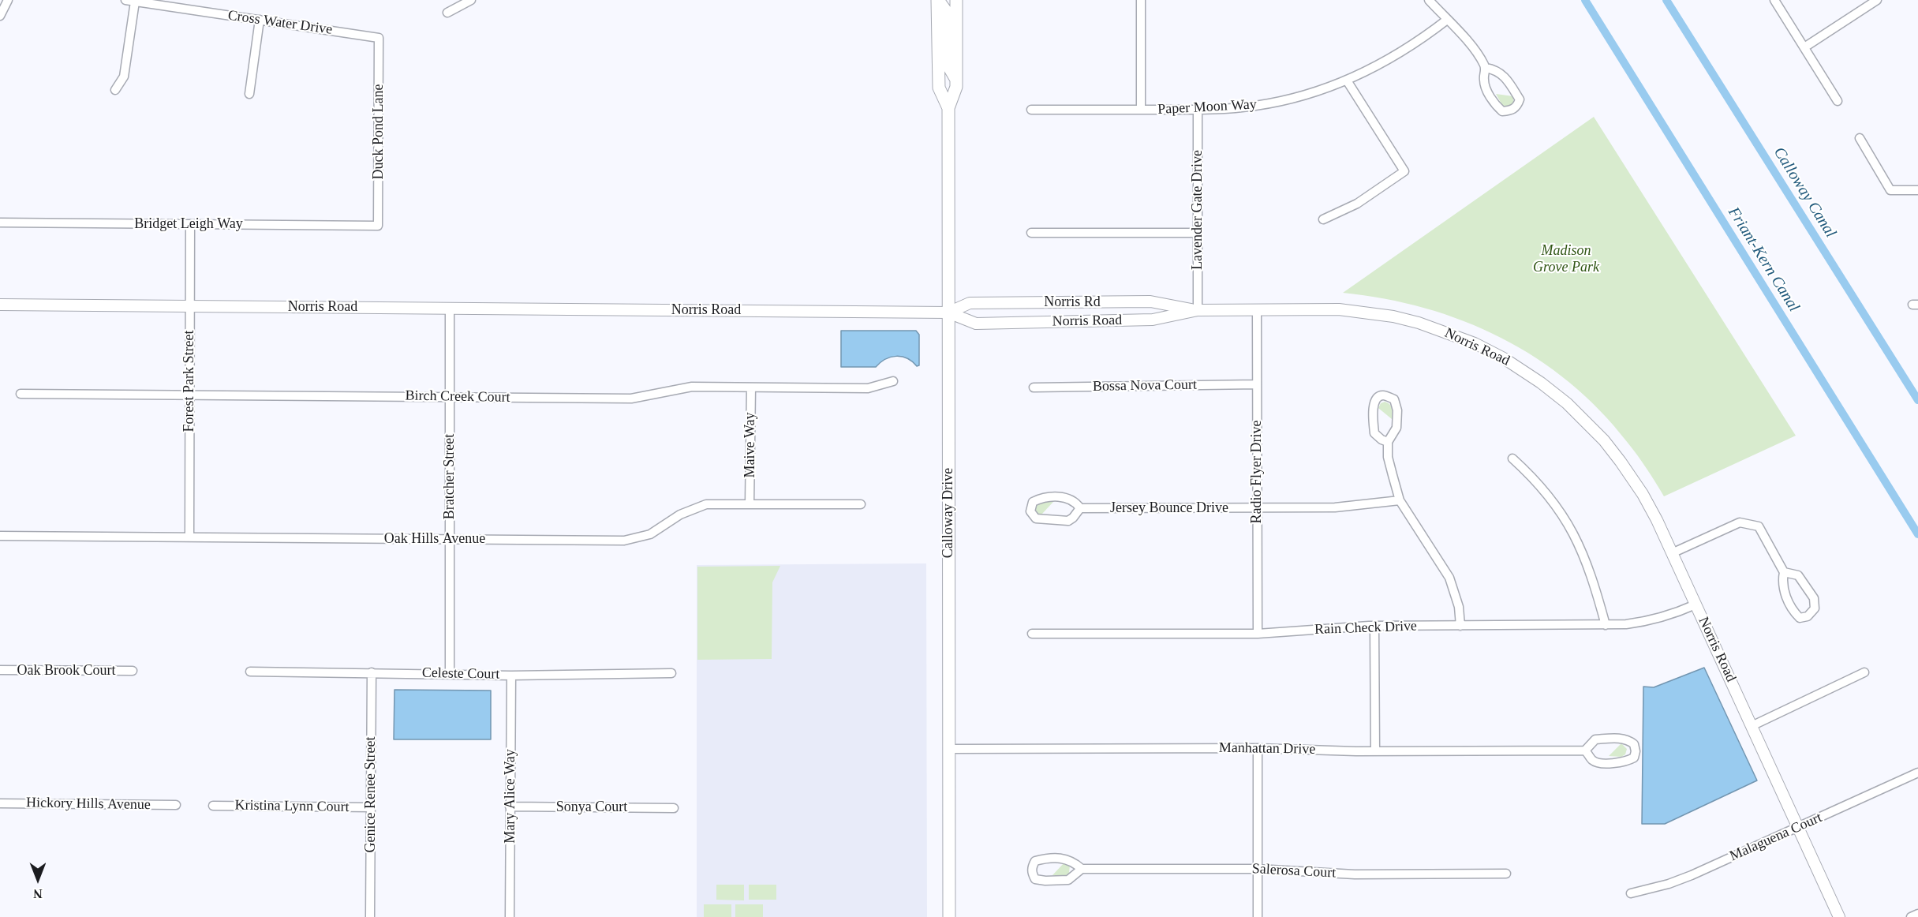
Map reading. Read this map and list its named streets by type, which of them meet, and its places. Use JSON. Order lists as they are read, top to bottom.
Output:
{
  "streets": {
    "main road": ["Calloway Drive"],
    "street": [
      "Cross Water Drive",
      "Paper Moon Way",
      "Duck Pond Lane",
      "Lavender Gate Drive",
      "Bridget Leigh Way",
      "Norris Rd",
      "Norris Road",
      "Forest Park Street",
      "Bossa Nova Court",
      "Birch Creek Court",
      "Maive Way",
      "Radio Flyer Drive",
      "Bratcher Street",
      "Jersey Bounce Drive",
      "Oak Hills Avenue",
      "Rain Check Drive",
      "Oak Brook Court",
      "Celeste Court",
      "Manhattan Drive",
      "Genice Renee Street",
      "Mary Alice Way",
      "Hickory Hills Avenue",
      "Kristina Lynn Court",
      "Sonya Court",
      "Malaguena Court",
      "Salerosa Court"
    ]
  },
  "crossings": [
    ["Cross Water Drive", "Duck Pond Lane"],
    ["Paper Moon Way", "Lavender Gate Drive"],
    ["Duck Pond Lane", "Bridget Leigh Way"],
    ["Lavender Gate Drive", "Norris Rd"],
    ["Lavender Gate Drive", "Norris Road"],
    ["Bridget Leigh Way", "Forest Park Street"],
    ["Norris Rd", "Norris Road"],
    ["Norris Rd", "Calloway Drive"],
    ["Norris Road", "Forest Park Street"],
    ["Norris Road", "Radio Flyer Drive"],
    ["Norris Road", "Bratcher Street"],
    ["Norris Road", "Calloway Drive"],
    ["Norris Road", "Rain Check Drive"],
    ["Norris Road", "Malaguena Court"],
    ["Forest Park Street", "Birch Creek Court"],
    ["Forest Park Street", "Oak Hills Avenue"],
    ["Bossa Nova Court", "Radio Flyer Drive"],
    ["Birch Creek Court", "Maive Way"],
    ["Birch Creek Court", "Bratcher Street"],
    ["Maive Way", "Oak Hills Avenue"],
    ["Radio Flyer Drive", "Jersey Bounce Drive"],
    ["Radio Flyer Drive", "Rain Check Drive"],
    ["Bratcher Street", "Oak Hills Avenue"],
    ["Bratcher Street", "Celeste Court"],
    ["Calloway Drive", "Manhattan Drive"],
    ["Celeste Court", "Genice Renee Street"],
    ["Celeste Court", "Mary Alice Way"],
    ["Genice Renee Street", "Kristina Lynn Court"],
    ["Mary Alice Way", "Sonya Court"]
  ],
  "water": ["Calloway Canal", "Friant-Kern Canal"],
  "parks": ["Madison Grove Park"],
  "north": "bottom"
}
